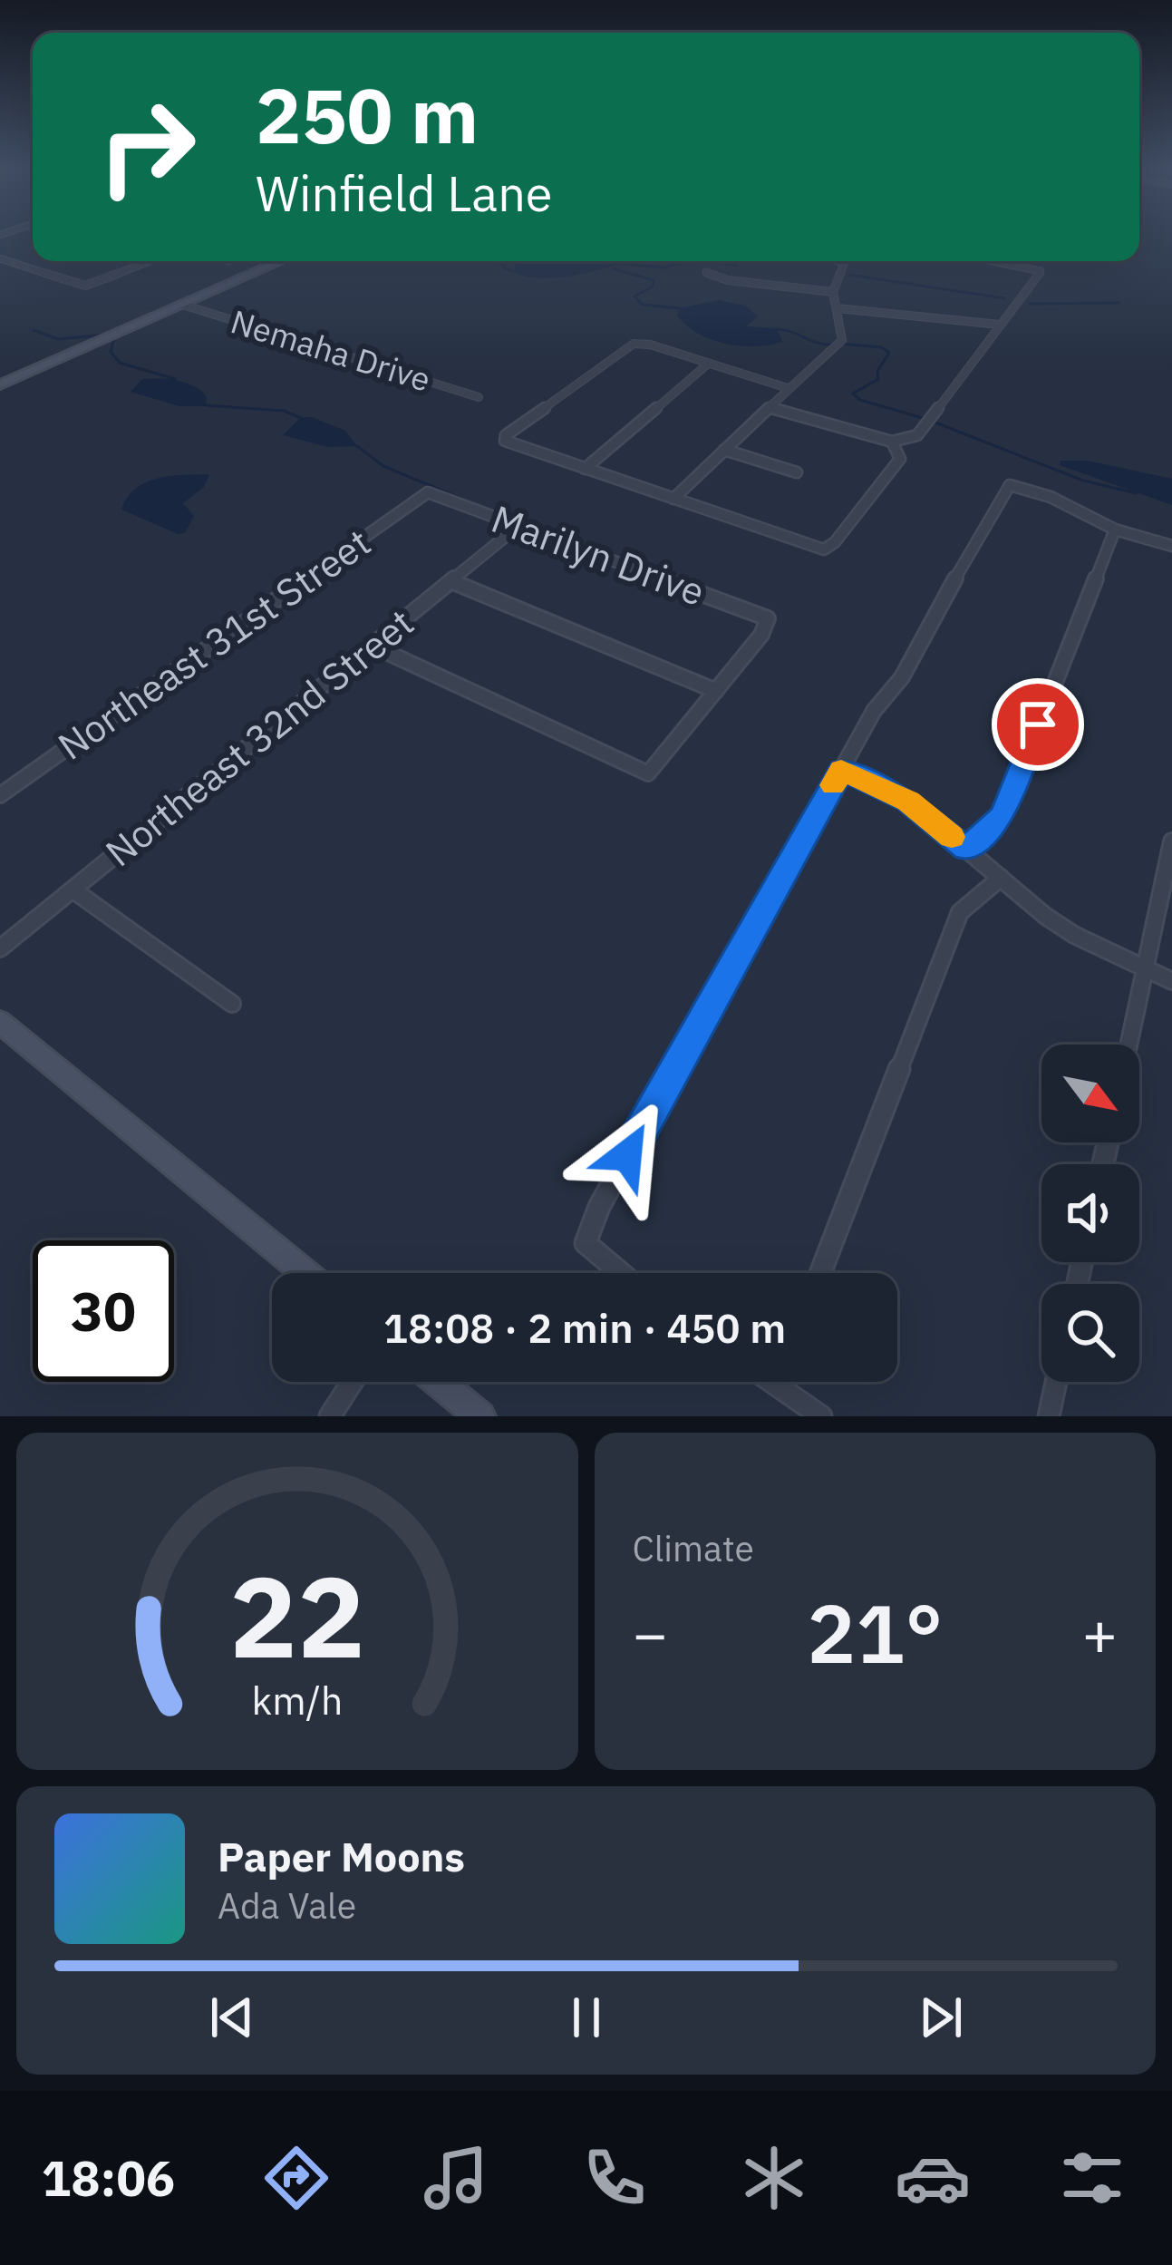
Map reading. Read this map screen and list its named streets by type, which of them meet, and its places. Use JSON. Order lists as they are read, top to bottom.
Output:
{
  "streets": {
    "street": [
      "Nemaha Drive",
      "Marilyn Drive",
      "Northeast 31st Street",
      "Northeast 32nd Street"
    ]
  },
  "crossings": [
    ["Marilyn Drive", "Northeast 31st Street"],
    ["Marilyn Drive", "Northeast 32nd Street"]
  ],
  "north": "bottom right",
  "page": {
    "turn": ["250 m", "Winfield Lane"],
    "limit": "30",
    "trip": "18:08 · 2 min · 450 m",
    "tile": "Climate",
    "heat": ["−", "21°", "+"],
    "song": ["Paper Moons", "Ada Vale"],
    "tabs": "18:06",
    "gauge": ["22", "km/h"]
  }
}
